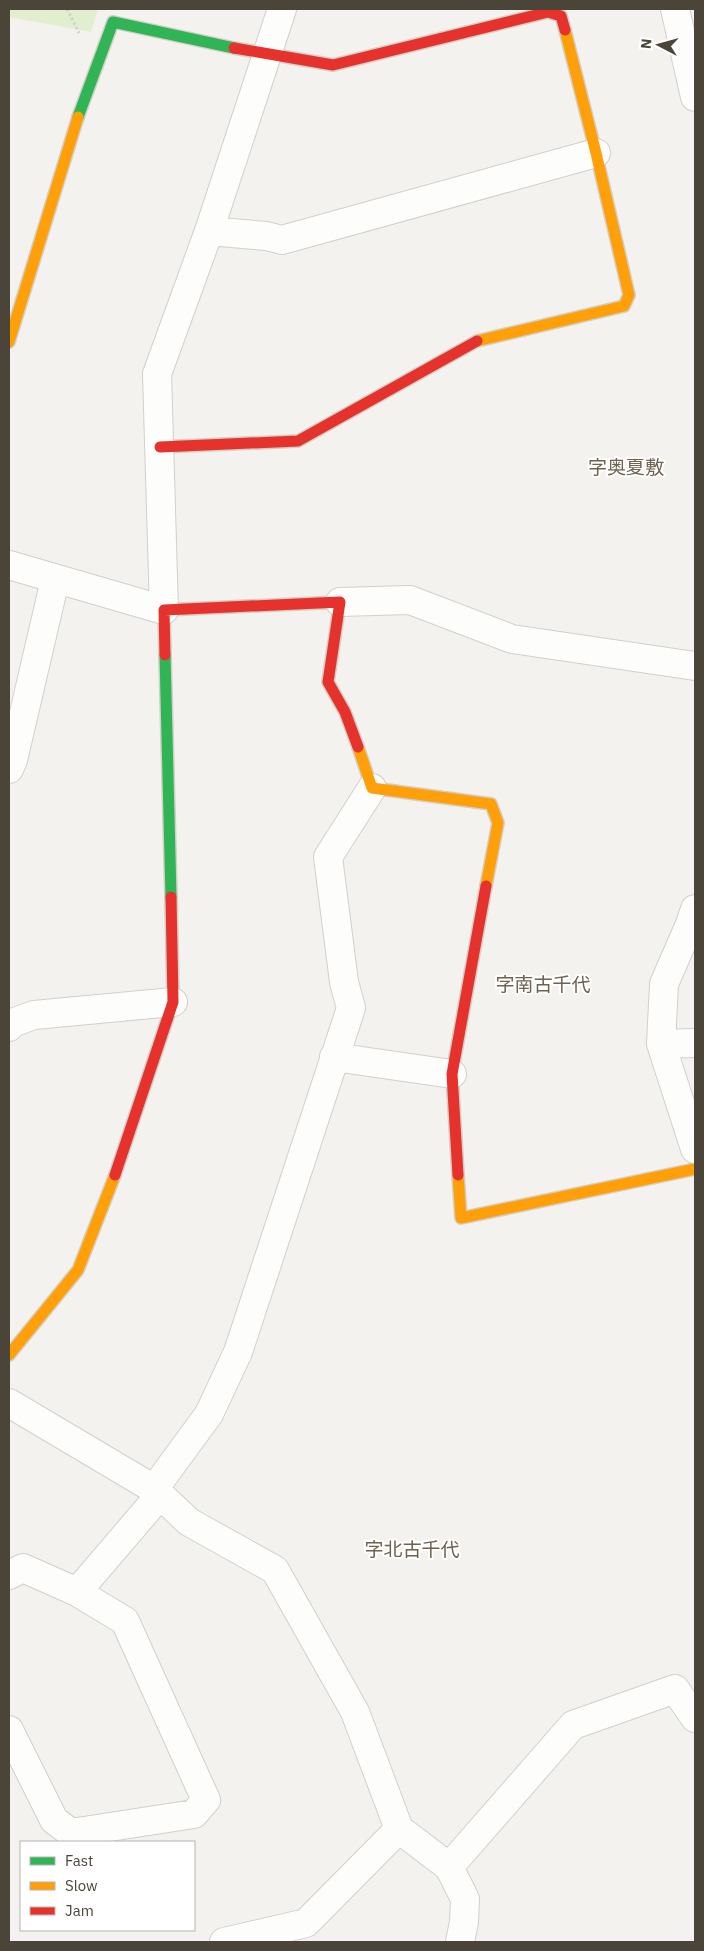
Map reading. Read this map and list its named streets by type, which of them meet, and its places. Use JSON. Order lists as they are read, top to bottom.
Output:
{
  "districts": ["字奥夏敷", "字南古千代", "字北古千代"],
  "legend": ["Fast", "Slow", "Jam"],
  "north": "left"
}
